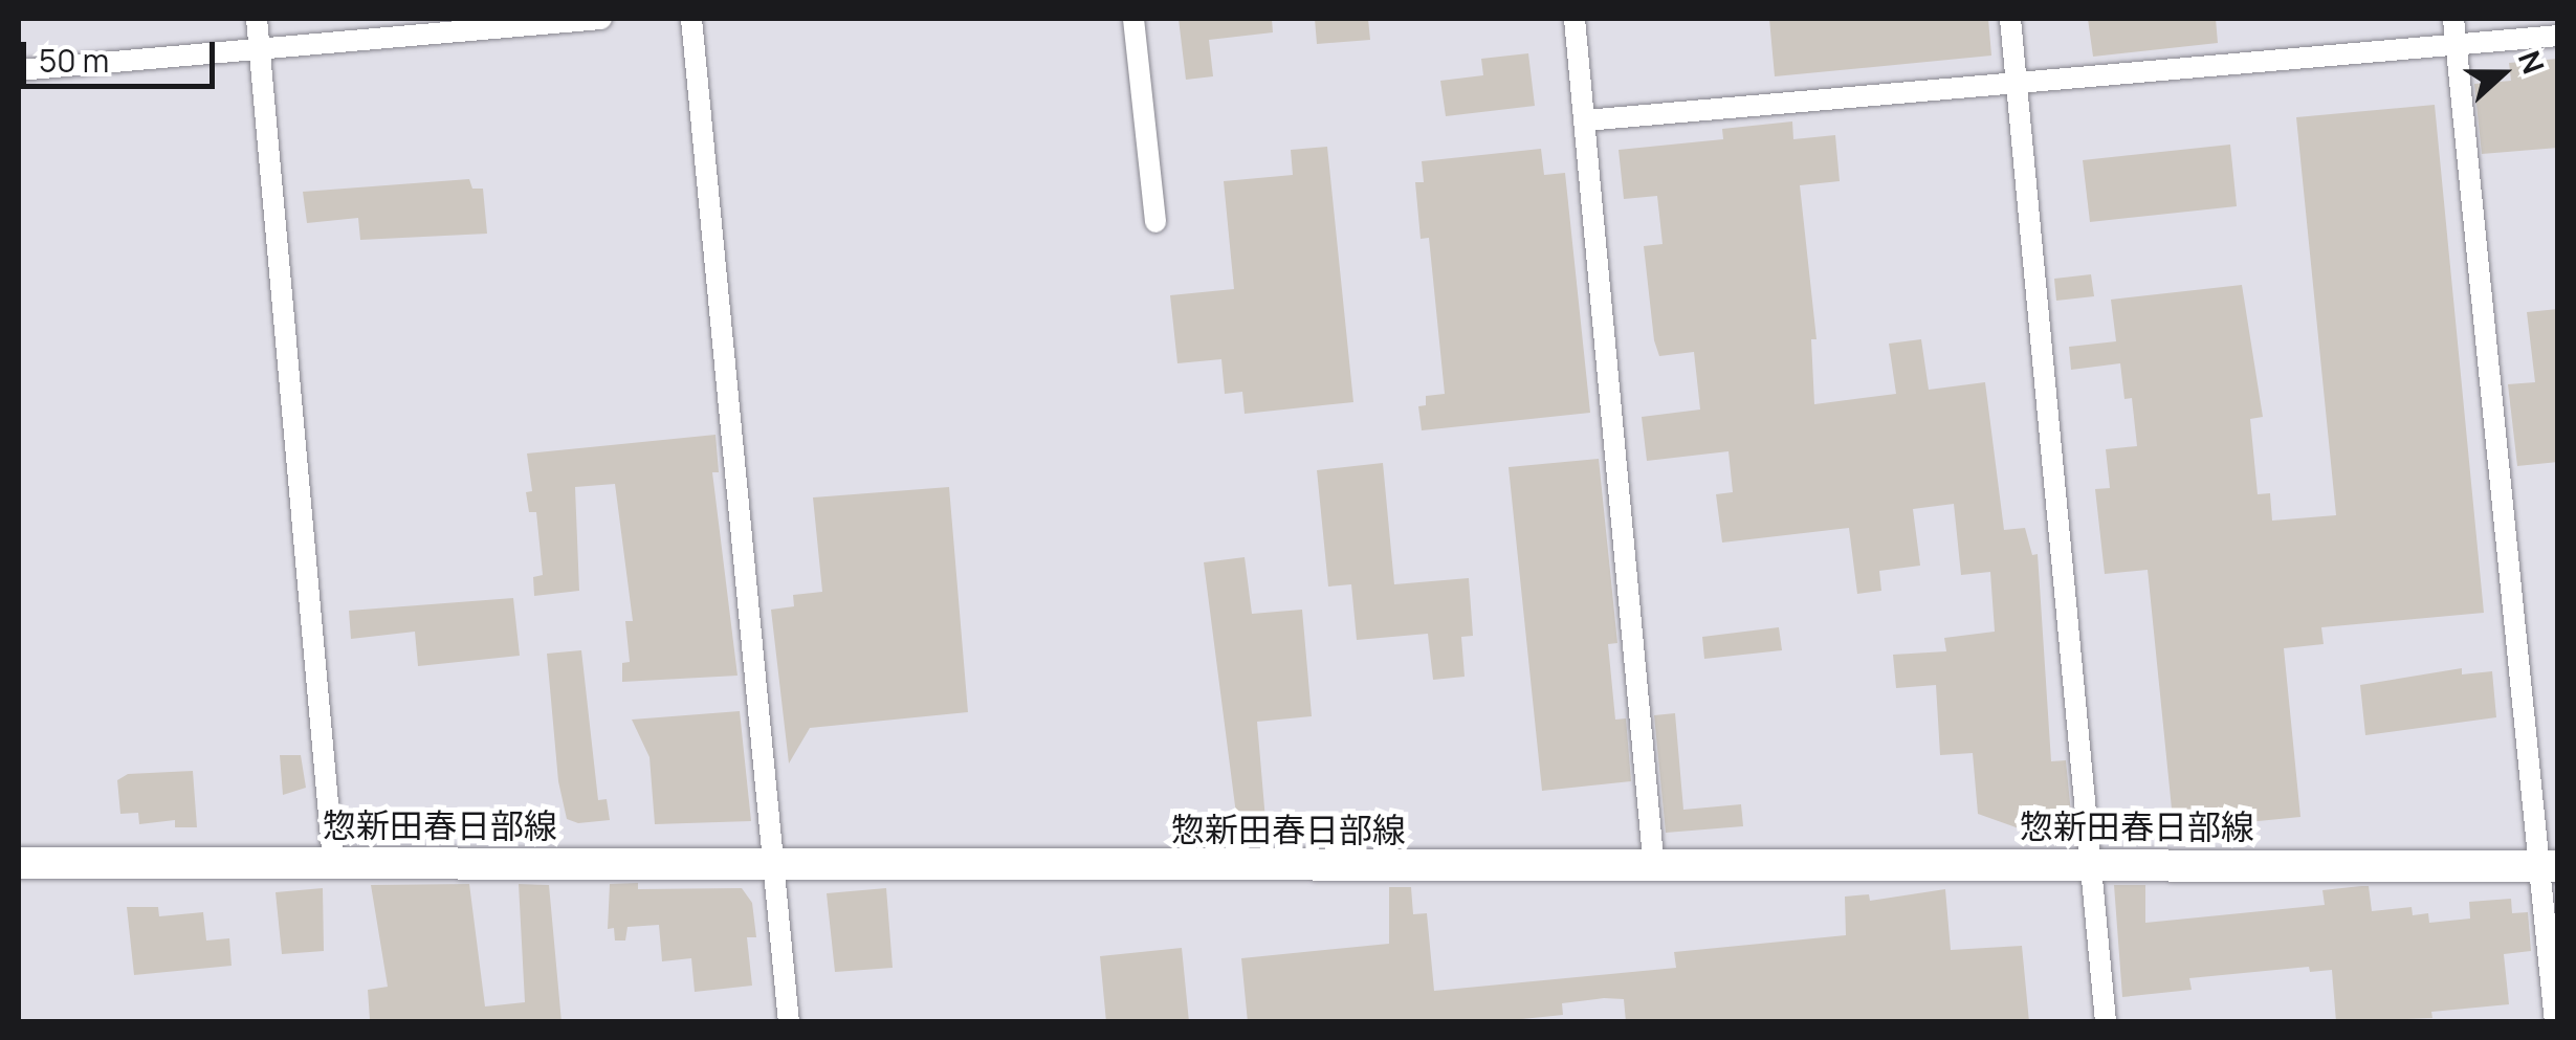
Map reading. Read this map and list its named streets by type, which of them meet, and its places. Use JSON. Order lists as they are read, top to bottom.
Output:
{
  "streets": {
    "main road": ["惣新田春日部線"]
  },
  "scale_bar": "50 m",
  "north": "right"
}
